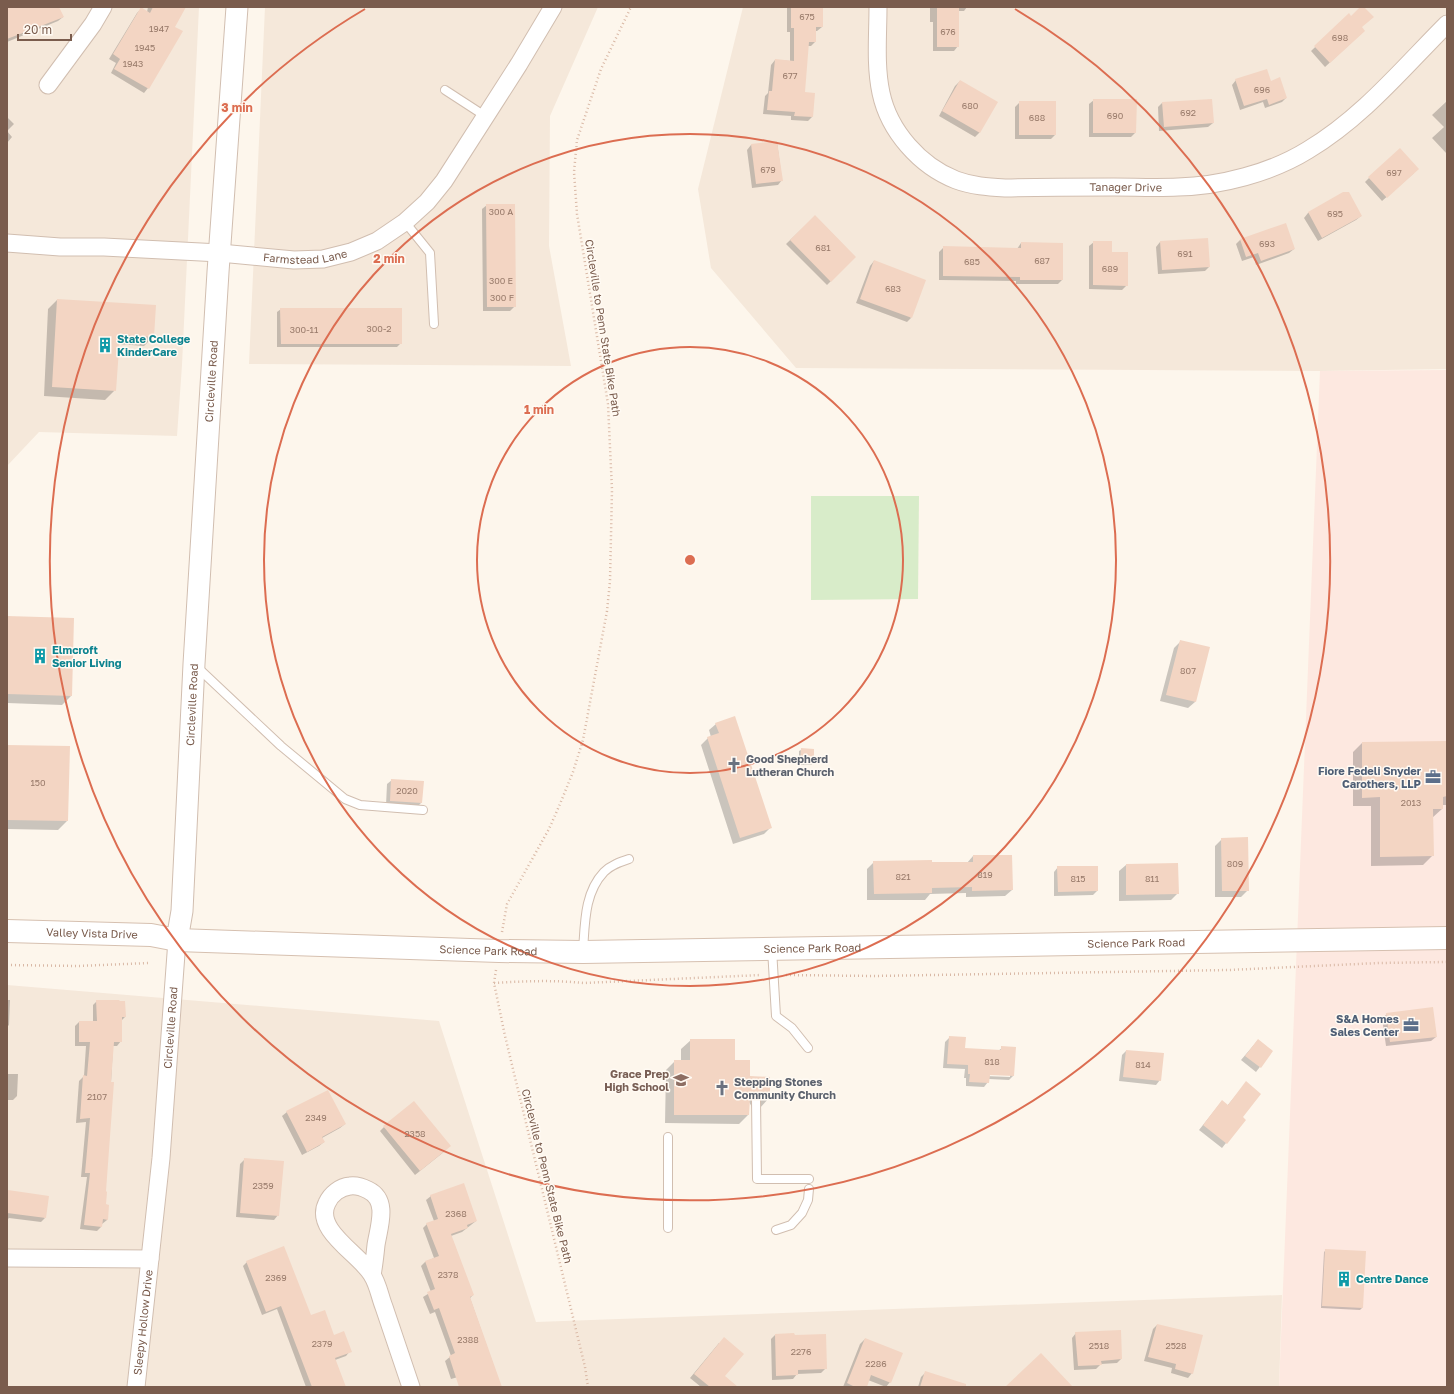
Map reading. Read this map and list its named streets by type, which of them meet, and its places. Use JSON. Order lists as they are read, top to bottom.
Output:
{
  "streets": {
    "main road": ["Valley Vista Drive", "Science Park Road"],
    "street": [
      "Tanager Drive",
      "Farmstead Lane",
      "Circleville Road",
      "Sleepy Hollow Drive"
    ],
    "path": ["Circleville to Penn State Bike Path"]
  },
  "crossings": [
    ["Farmstead Lane", "Circleville Road"],
    ["Circleville Road", "Valley Vista Drive"],
    ["Circleville Road", "Science Park Road"],
    ["Circleville Road", "Sleepy Hollow Drive"],
    ["Valley Vista Drive", "Science Park Road"]
  ],
  "places": {
    "building": ["State College KinderCare", "Elmcroft Senior Living", "Centre Dance"],
    "church": ["Good Shepherd Lutheran Church", "Stepping Stones Community Church"],
    "office": ["Fiore Fedeli Snyder Carothers, LLP", "S&A Homes Sales Center"],
    "school or university": ["Grace Prep High School"]
  },
  "house_numbers": [
    "675",
    "1947",
    "676",
    "698",
    "1945",
    "1943",
    "677",
    "696",
    "680",
    "692",
    "690",
    "688",
    "679",
    "697",
    "300 A",
    "695",
    "693",
    "681",
    "691",
    "687",
    "685",
    "689",
    "300 E",
    "683",
    "300 F",
    "300-2",
    "300-11",
    "807",
    "150",
    "2020",
    "2013",
    "809",
    "819",
    "821",
    "815",
    "811",
    "818",
    "814",
    "2107",
    "2349",
    "2358",
    "2359",
    "2368",
    "2378",
    "2369",
    "2388",
    "2379",
    "2518",
    "2528",
    "2276",
    "2286"
  ],
  "scale_bar": "20 m",
  "rings": ["3 min", "2 min", "1 min"]
}
